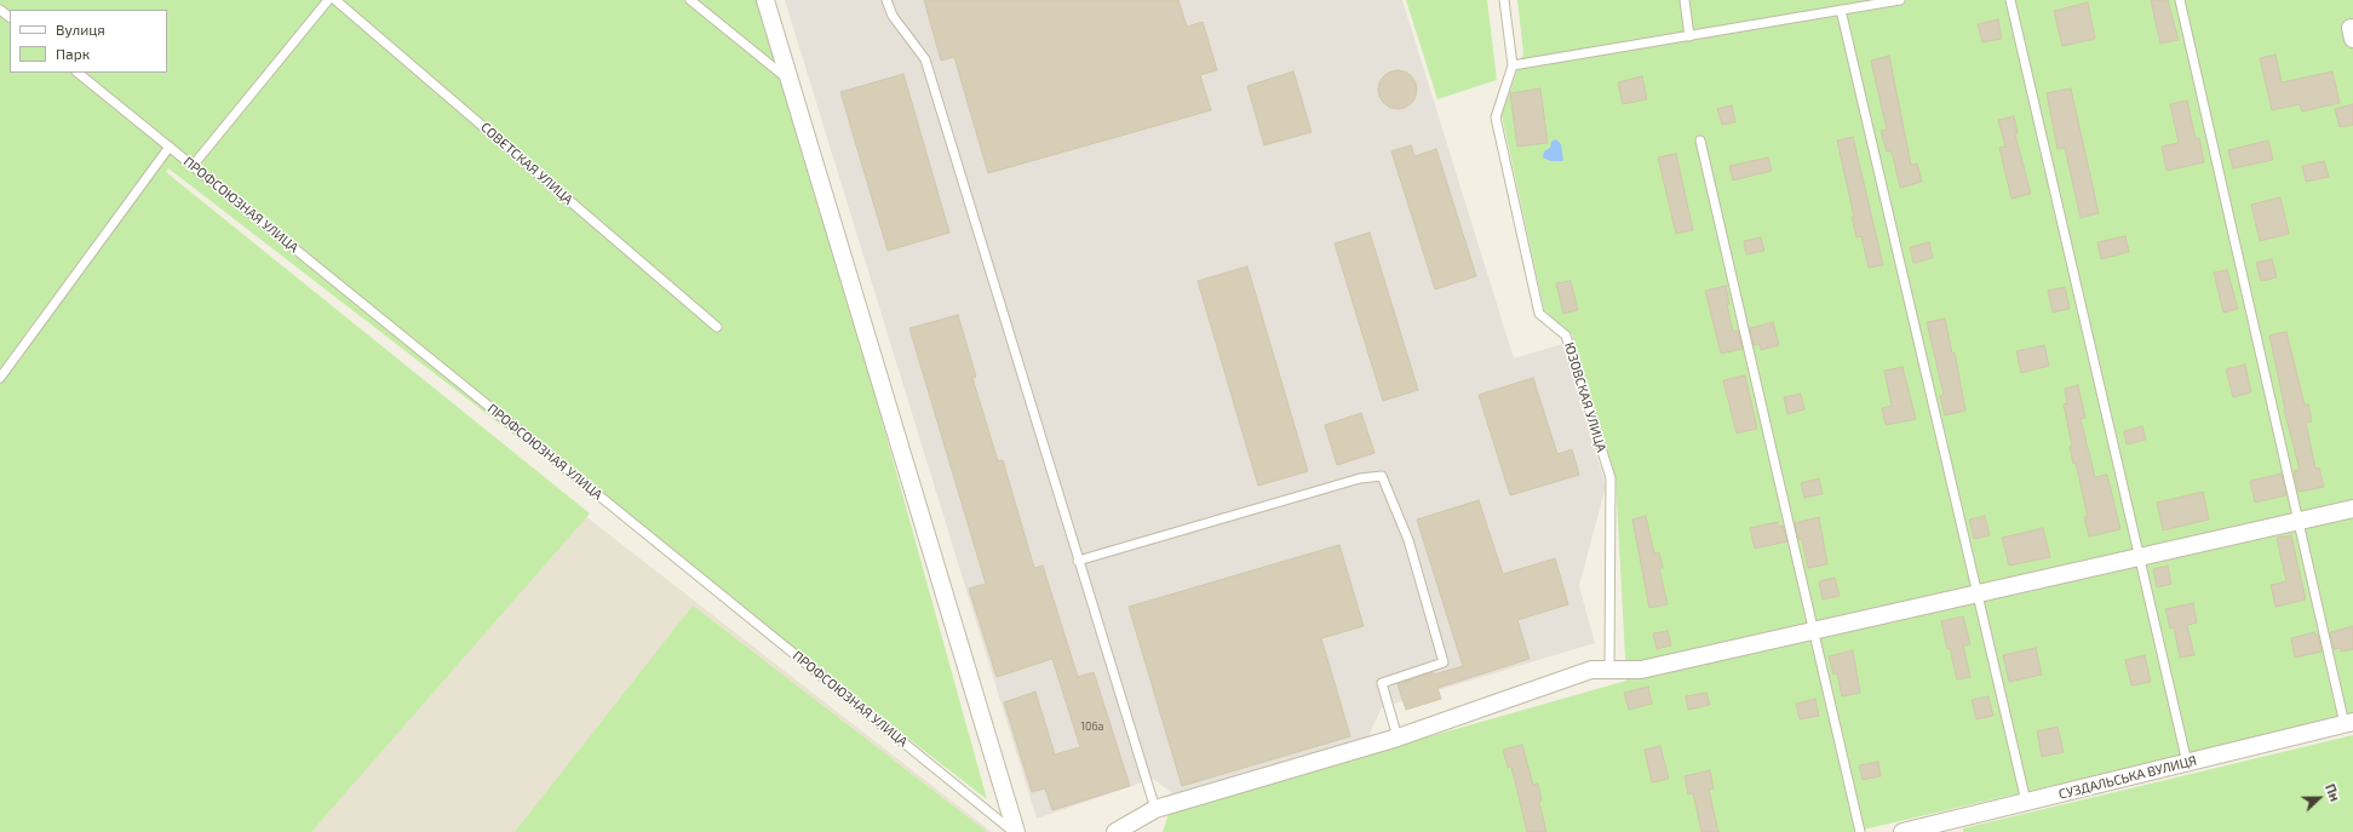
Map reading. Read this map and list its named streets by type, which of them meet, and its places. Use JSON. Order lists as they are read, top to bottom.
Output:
{
  "streets": {
    "street": ["СУЗДАЛЬСЬКА ВУЛИЦЯ"],
    "lane": ["СОВЕТСКАЯ УЛИЦА", "ПРОФСОЮЗНАЯ УЛИЦА", "ЮЗОВСКАЯ УЛИЦА"]
  },
  "house_numbers": ["106а"],
  "legend": ["Вулиця", "Парк"],
  "north": "right"
}
